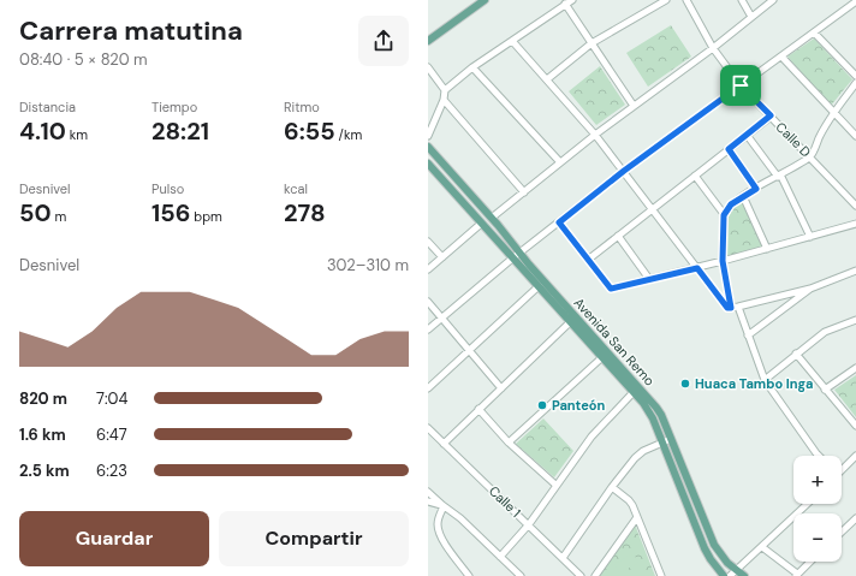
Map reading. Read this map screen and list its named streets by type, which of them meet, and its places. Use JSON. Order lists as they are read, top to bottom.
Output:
{
  "streets": {
    "main road": ["Avenida San Remo"],
    "street": ["Calle D", "Calle 1"]
  },
  "places": ["Huaca Tambo Inga", "Panteón"],
  "page": {
    "heading": ["Carrera matutina", "08:40 · 5 × 820 m"],
    "stats": [
      ["Distancia", "4.10 km"],
      ["Tiempo", "28:21"],
      ["Ritmo", "6:55 /km"],
      ["Desnivel", "50 m"],
      ["Pulso", "156 bpm"],
      ["kcal", "278"]
    ],
    "chart": ["Desnivel", "302–310 m"],
    "list": [
      {
        "name": "820 m",
        "note": "7:04"
      },
      {
        "name": "1.6 km",
        "note": "6:47"
      },
      {
        "name": "2.5 km",
        "note": "6:23"
      }
    ],
    "map_buttons": ["+", "−"],
    "buttons": ["Guardar", "Compartir"]
  }
}
